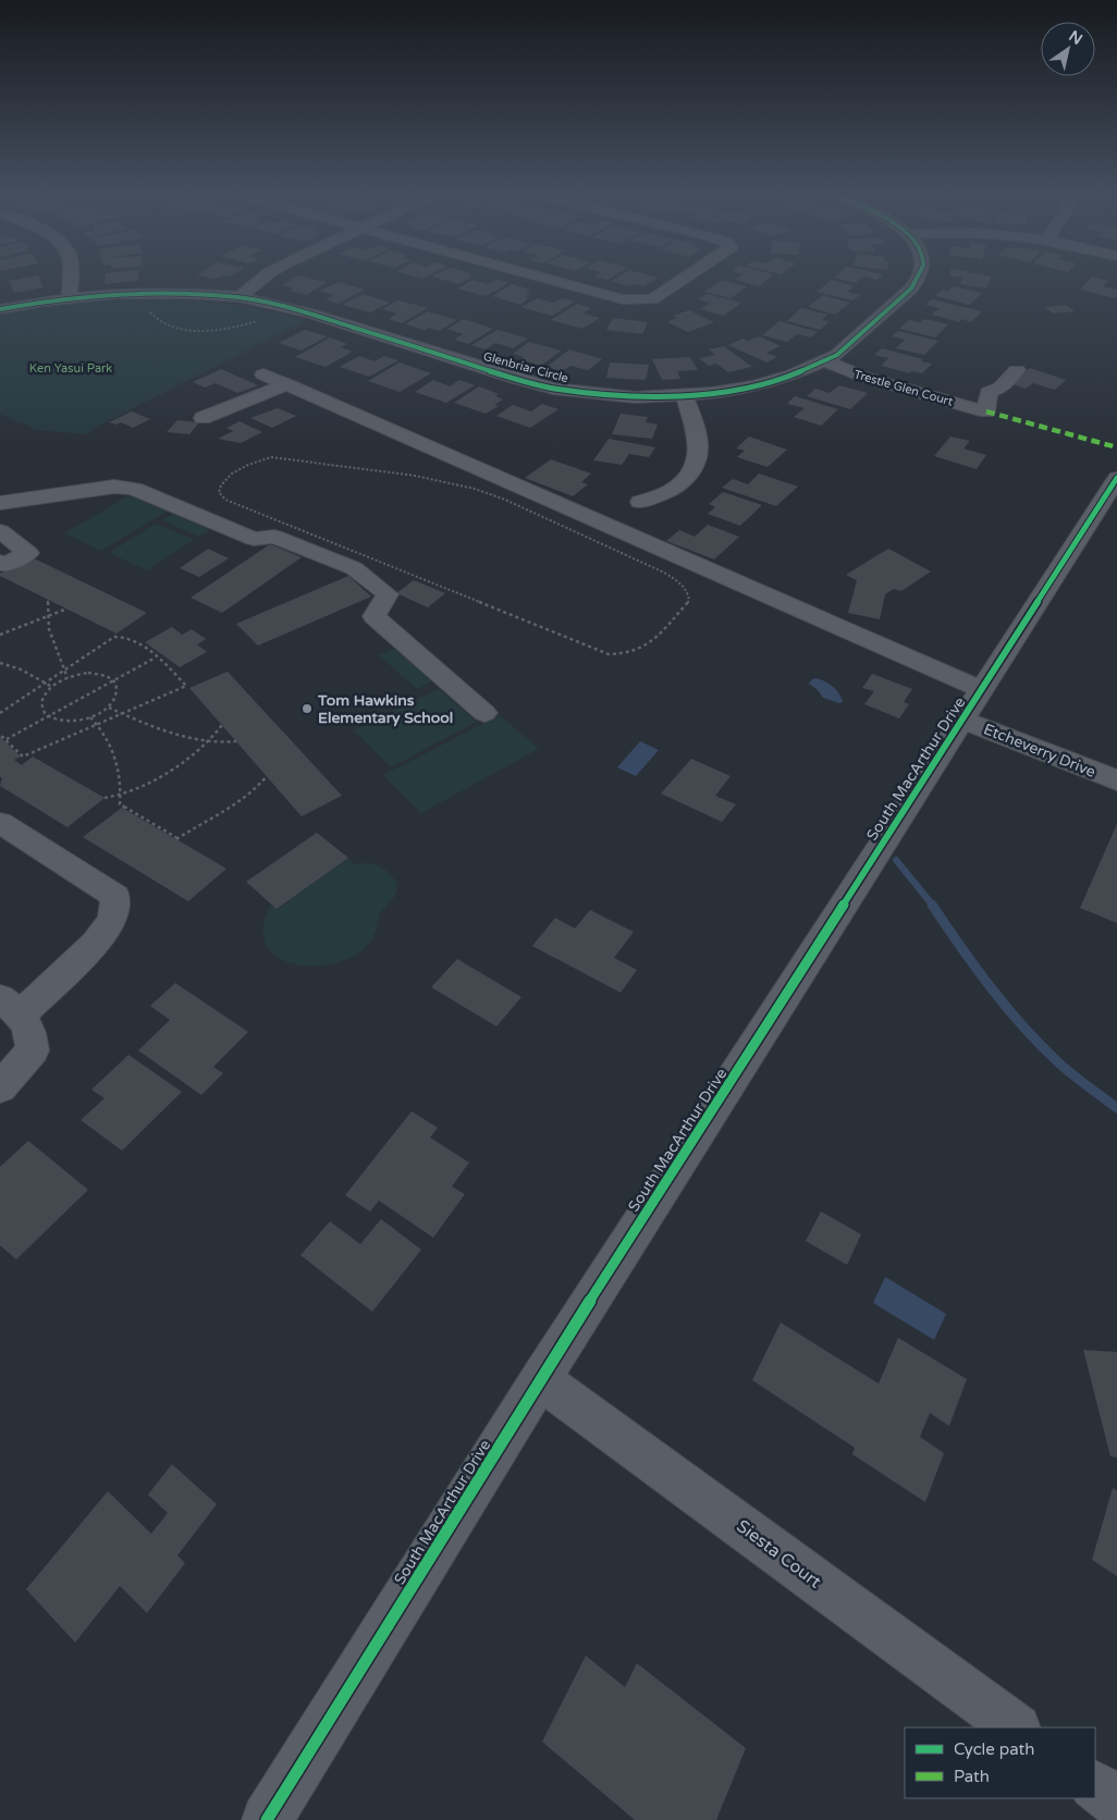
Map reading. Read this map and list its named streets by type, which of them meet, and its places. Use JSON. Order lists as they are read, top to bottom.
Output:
{
  "streets": {
    "street": [
      "Glenbriar Circle",
      "Trestle Glen Court",
      "Etcheverry Drive",
      "South MacArthur Drive",
      "Siesta Court"
    ]
  },
  "crossings": [
    ["Glenbriar Circle", "Trestle Glen Court"],
    ["Etcheverry Drive", "South MacArthur Drive"],
    ["South MacArthur Drive", "Siesta Court"]
  ],
  "parks": ["Ken Yasui Park"],
  "places": ["Tom Hawkins Elementary School"],
  "legend": ["Cycle path", "Path"],
  "north": "top right"
}
